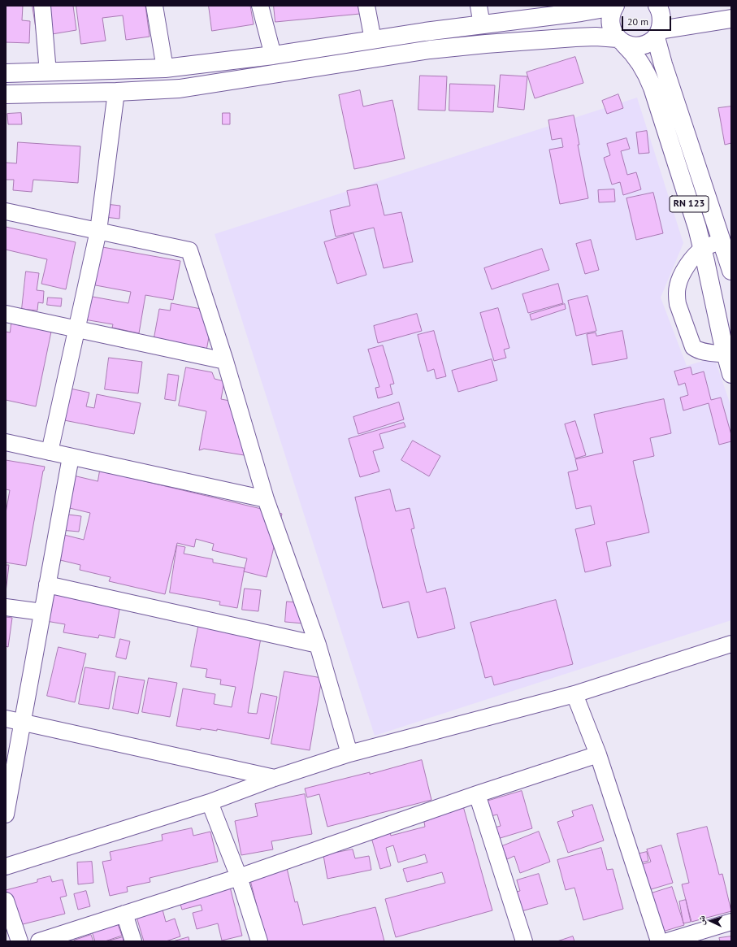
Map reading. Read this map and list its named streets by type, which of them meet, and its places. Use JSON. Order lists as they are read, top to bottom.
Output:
{
  "streets": {
    "main road": ["RN 123"]
  },
  "scale_bar": "20 m",
  "north": "left"
}
